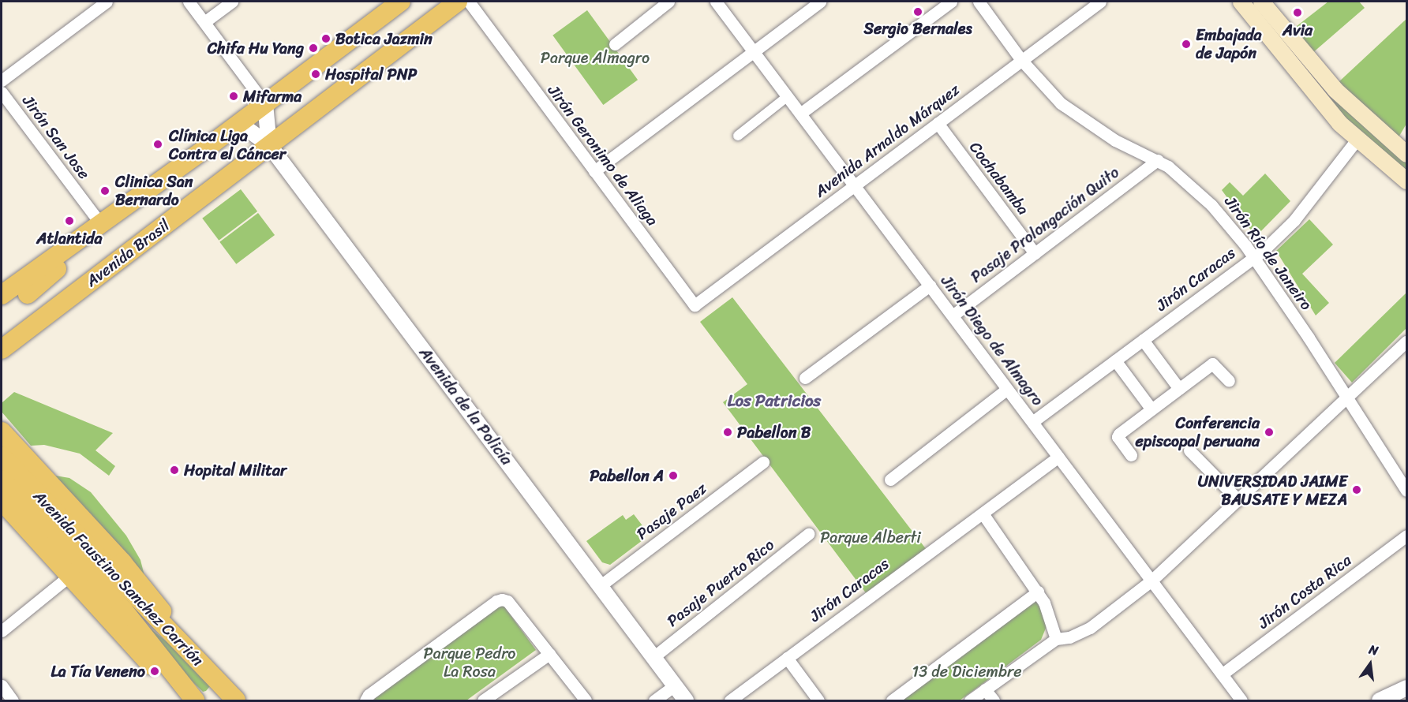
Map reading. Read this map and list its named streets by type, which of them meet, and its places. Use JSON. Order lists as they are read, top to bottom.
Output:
{
  "streets": {
    "main road": ["Avenida Brasil", "Avenida Faustino Sanchez Carrión"],
    "street": [
      "Jirón San Jose",
      "Avenida Arnaldo Márquez",
      "Jirón Geronimo de Aliaga",
      "Cochabamba",
      "Pasaje Prolongación Quito",
      "Jirón Río de Janeiro",
      "Jirón Caracas",
      "Jirón Diego de Almagro",
      "Avenida de la Policía",
      "Pasaje Paez",
      "Pasaje Puerto Rico",
      "Jirón Costa Rica"
    ]
  },
  "crossings": [
    ["Avenida Arnaldo Márquez", "Jirón Geronimo de Aliaga"],
    ["Avenida Arnaldo Márquez", "Cochabamba"],
    ["Avenida Arnaldo Márquez", "Jirón Río de Janeiro"],
    ["Avenida Arnaldo Márquez", "Jirón Diego de Almagro"],
    ["Cochabamba", "Pasaje Prolongación Quito"],
    ["Pasaje Prolongación Quito", "Jirón Río de Janeiro"],
    ["Pasaje Prolongación Quito", "Jirón Diego de Almagro"],
    ["Avenida Brasil", "Avenida de la Policía"],
    ["Jirón Río de Janeiro", "Jirón Caracas"],
    ["Jirón Caracas", "Jirón Diego de Almagro"],
    ["Jirón Diego de Almagro", "Jirón Costa Rica"],
    ["Avenida de la Policía", "Pasaje Paez"],
    ["Avenida de la Policía", "Pasaje Puerto Rico"]
  ],
  "districts": ["Los Patricios"],
  "parks": [
    "Parque Almagro",
    "Parque Alberti",
    "Parque Pedro La Rosa",
    "13 de Diciembre"
  ],
  "places": [
    "Sergio Bernales",
    "Avia",
    "Botica Jazmin",
    "Embajada de Japón",
    "Chifa Hu Yang",
    "Hospital PNP",
    "Mifarma",
    "Clínica Liga Contra el Cáncer",
    "Clinica San Bernardo",
    "Atlantida",
    "Pabellon B",
    "Conferencia episcopal peruana",
    "Hopital Militar",
    "Pabellon A",
    "UNIVERSIDAD JAIME BAUSATE Y MEZA",
    "La Tía Veneno"
  ],
  "north": "top"
}
